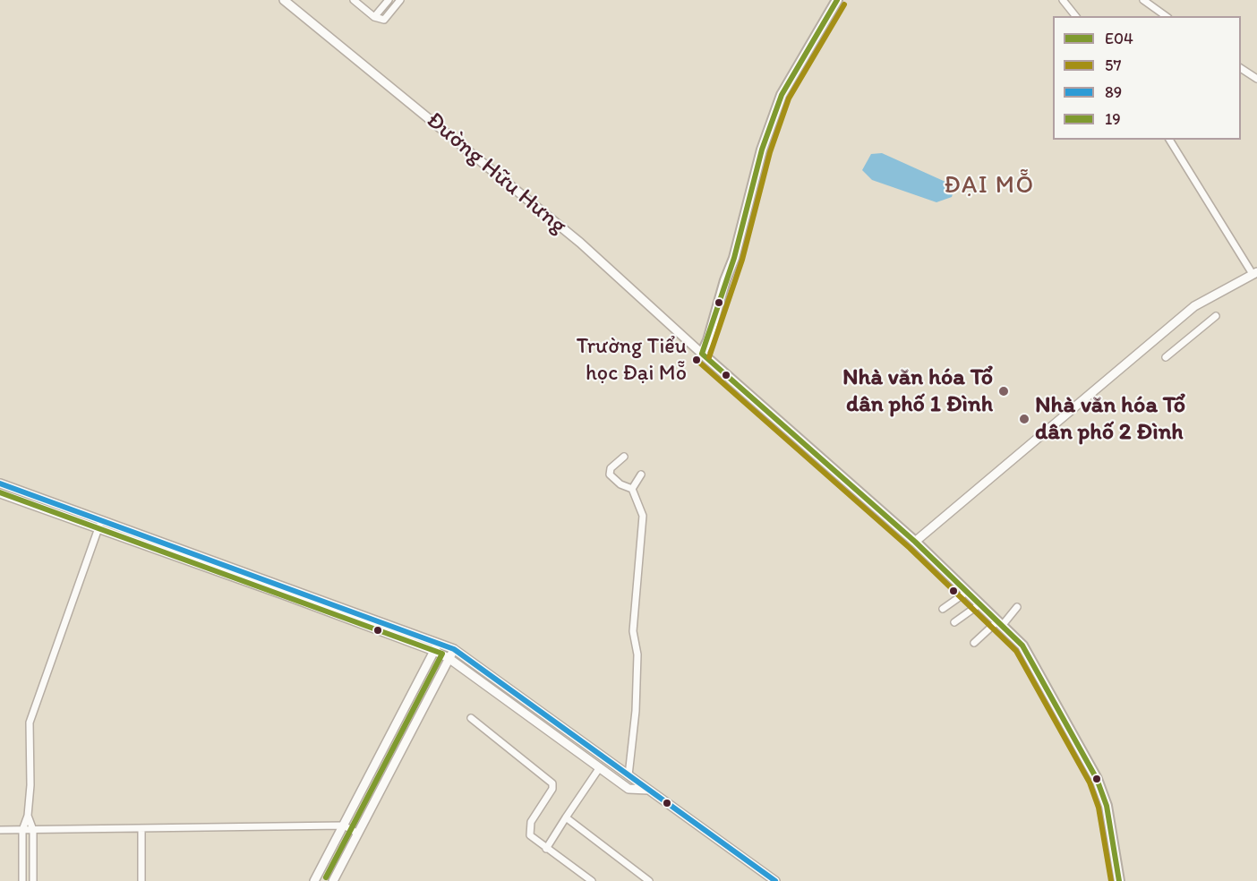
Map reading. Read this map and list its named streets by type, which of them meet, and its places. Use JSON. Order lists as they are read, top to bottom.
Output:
{
  "streets": {
    "street": ["Đường Hữu Hưng"]
  },
  "districts": ["ĐẠI MỖ"],
  "places": ["Trường Tiểu học Đại Mỗ", "Nhà văn hóa Tổ dân phố 1 Đình", "Nhà văn hóa Tổ dân phố 2 Đình"],
  "lines": [
    "transit line E04",
    "transit line 57",
    "transit line 89",
    "transit line 19"
  ],
  "legend": [
    "E04",
    "57",
    "89",
    "19"
  ]
}
